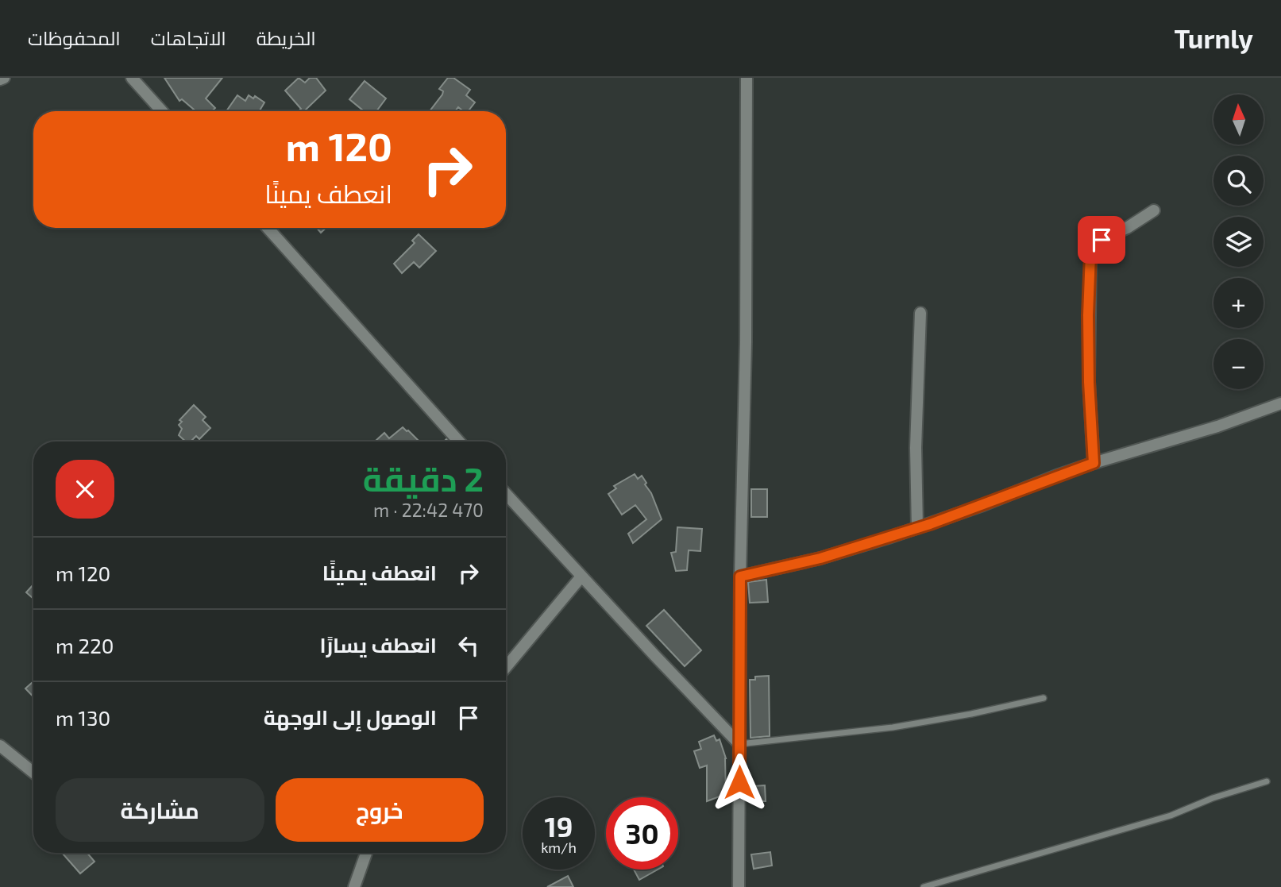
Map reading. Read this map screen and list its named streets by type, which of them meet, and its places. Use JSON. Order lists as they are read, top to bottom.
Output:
{
  "north": "top",
  "page": {
    "header": "Turnly",
    "nav": ["الخريطة", "الاتجاهات", "المحفوظات"],
    "map_buttons": ["+", "−"],
    "turn": ["120 m", "انعطف يمينًا"],
    "heading": ["2 دقيقة", "470 m · 22:42"],
    "list": [
      {
        "name": "انعطف يمينًا",
        "value": "120 m"
      },
      {
        "name": "انعطف يسارًا",
        "value": "220 m"
      },
      {
        "name": "الوصول إلى الوجهة",
        "value": "130 m"
      }
    ],
    "buttons": ["خروج", "مشاركة"],
    "speed": "19 km/h",
    "limit": "30"
  }
}
